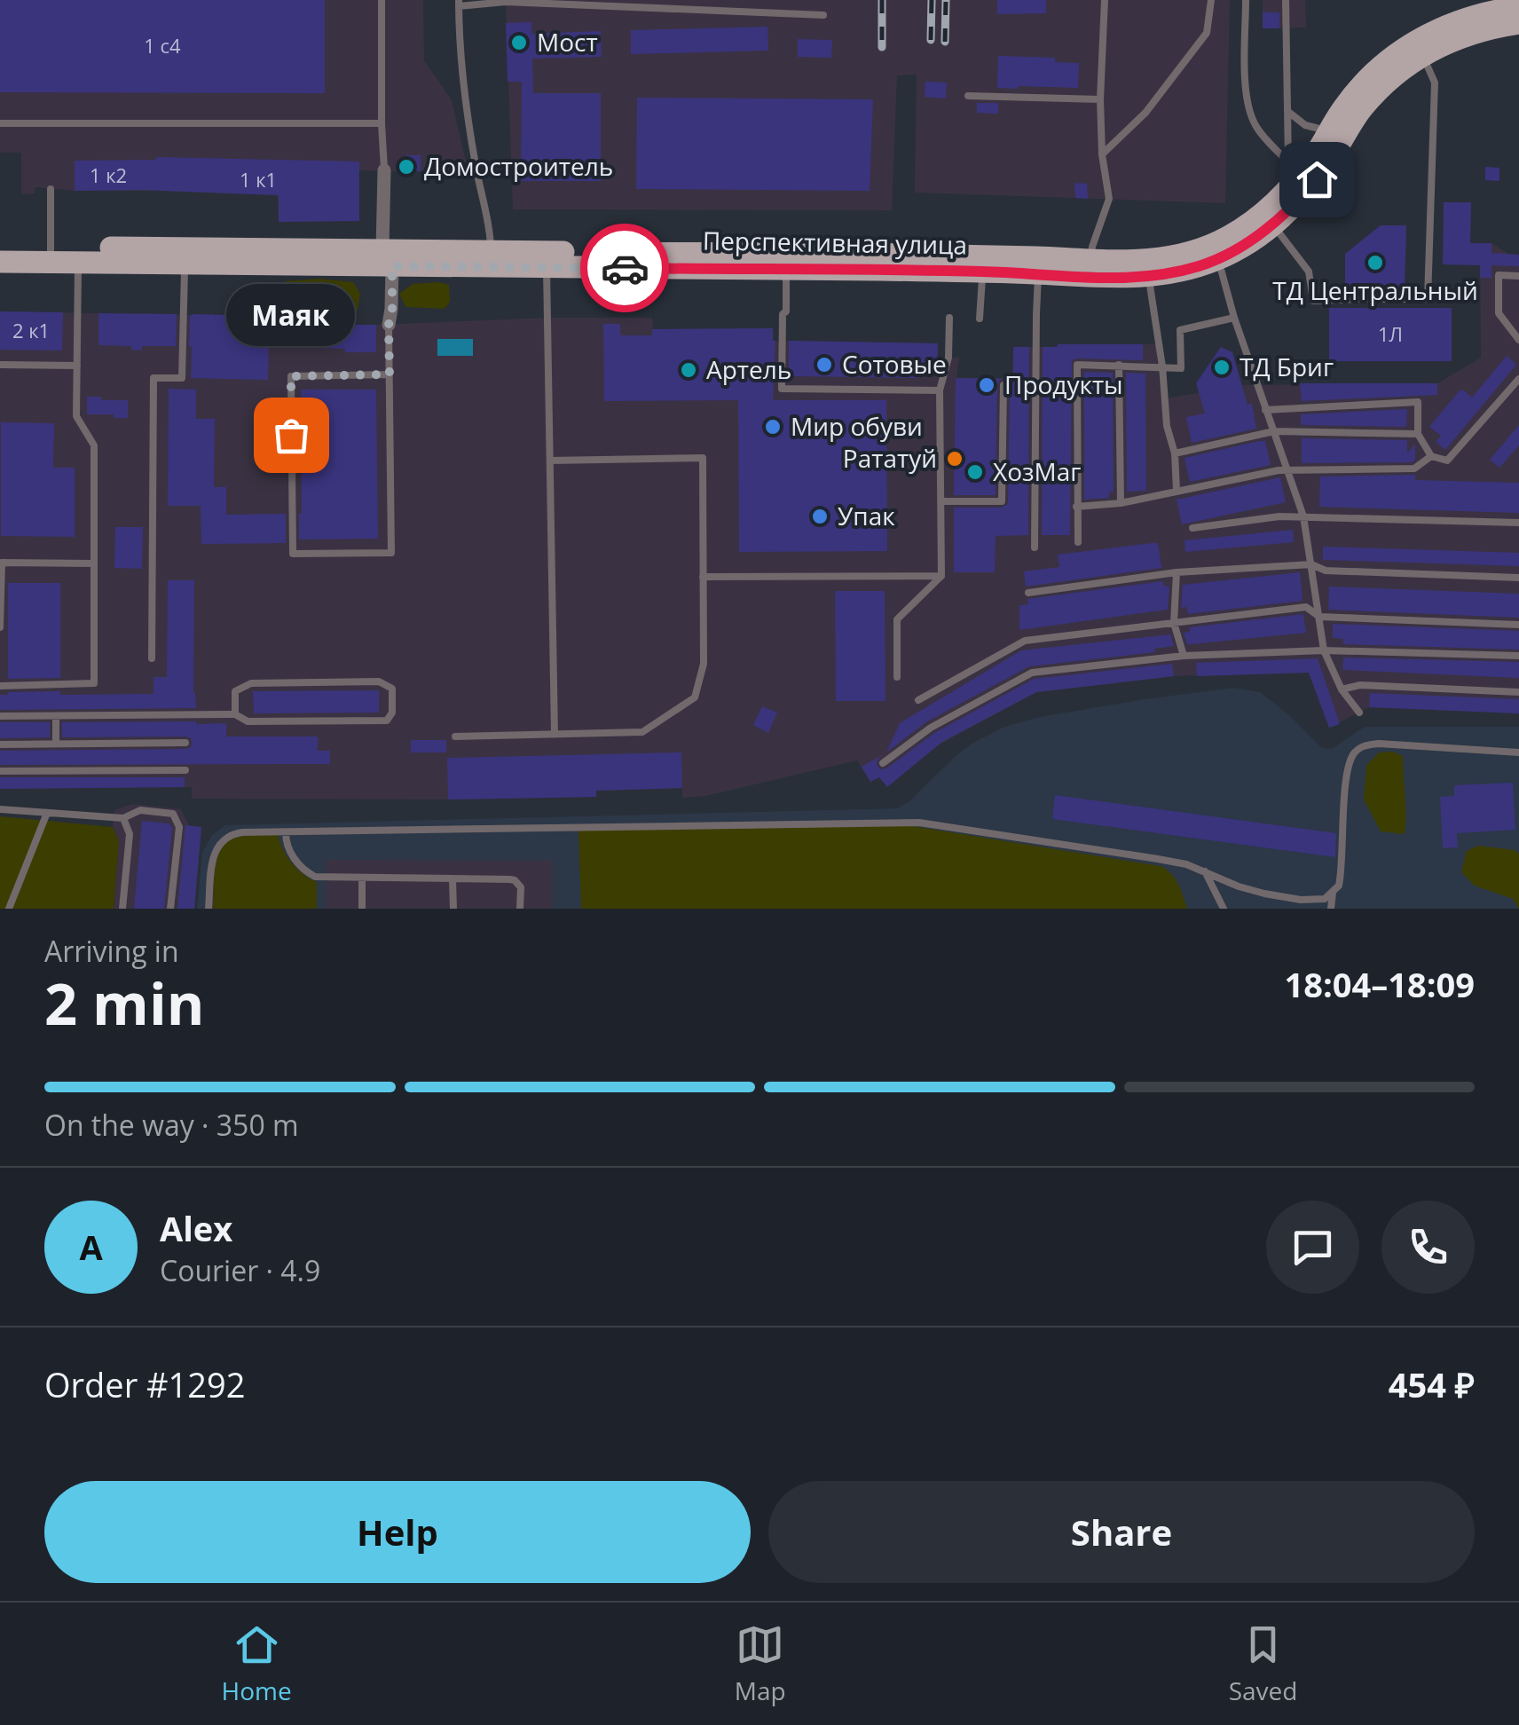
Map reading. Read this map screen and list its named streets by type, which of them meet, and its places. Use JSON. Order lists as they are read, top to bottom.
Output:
{
  "streets": {
    "main road": ["Перспективная улица"]
  },
  "places": [
    "Мост",
    "Домостроитель",
    "ТД Центральный",
    "Сотовые",
    "ТД Бриг",
    "Артель",
    "Продукты",
    "Мир обуви",
    "Маяк",
    "Рататуй",
    "ХозМаг",
    "Упак"
  ],
  "house_numbers": [
    "1 с4",
    "1 к2",
    "1 к1",
    "2 к1",
    "1Л"
  ],
  "page": {
    "bubble": "Маяк",
    "heading": ["2 min", "Arriving in", "18:04–18:09"],
    "panel": [
      "Alex",
      "Courier · 4.9",
      "Order #1292",
      "454 ₽"
    ],
    "bar": "On the way · 350 m",
    "round": "A",
    "buttons": ["Help", "Share"],
    "tabs": ["Home", "Map", "Saved"]
  }
}
